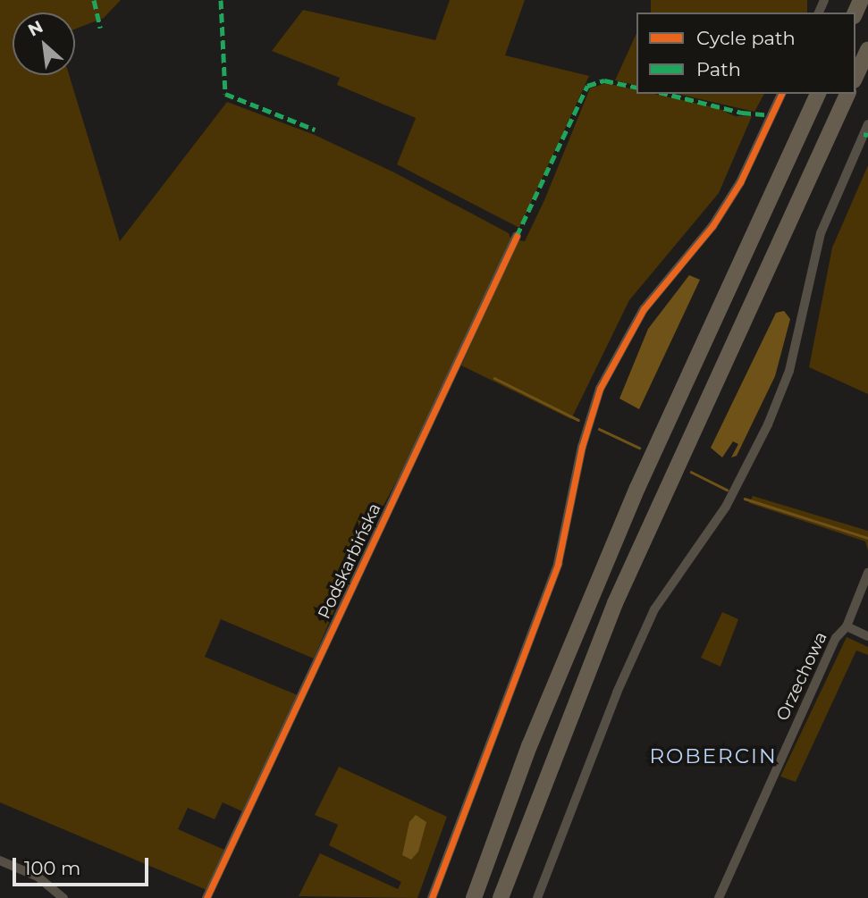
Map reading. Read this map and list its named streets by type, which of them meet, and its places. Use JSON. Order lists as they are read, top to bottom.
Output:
{
  "streets": {
    "street": ["Podskarbińska", "Orzechowa"]
  },
  "districts": ["ROBERCIN"],
  "legend": ["Cycle path", "Path"],
  "scale_bar": "100 m",
  "north": "top left"
}
